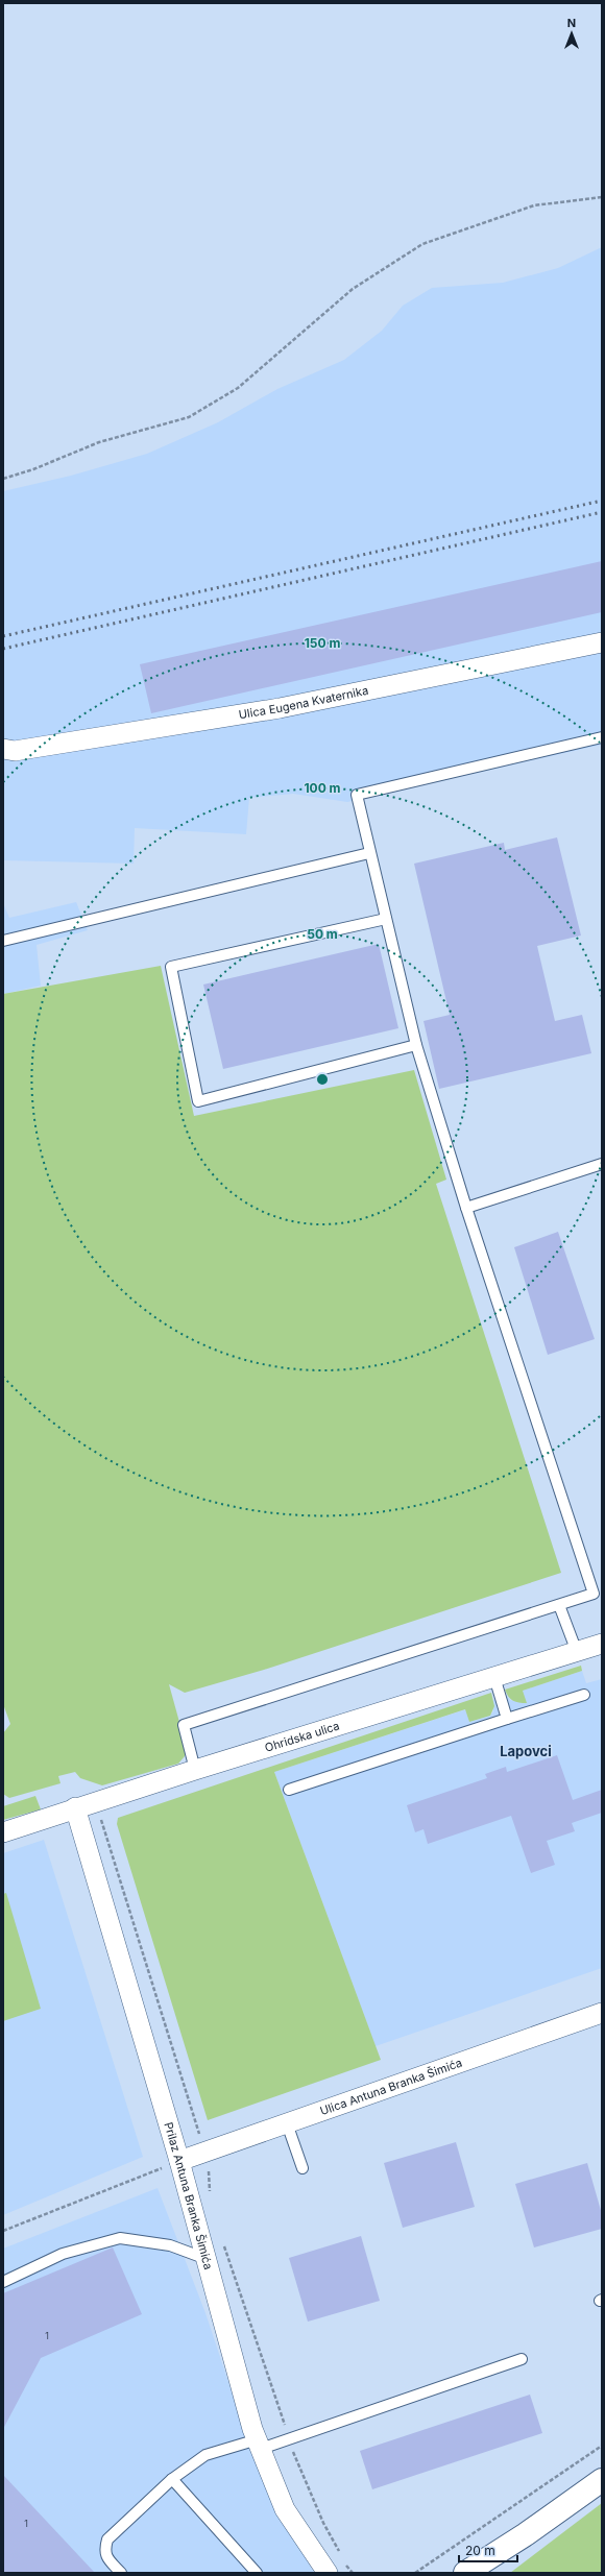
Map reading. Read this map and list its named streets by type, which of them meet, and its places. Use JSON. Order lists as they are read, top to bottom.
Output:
{
  "streets": {
    "street": [
      "Ulica Eugena Kvaternika",
      "Ohridska ulica",
      "Ulica Antuna Branka Šimića",
      "Prilaz Antuna Branka Šimića"
    ]
  },
  "crossings": [
    ["Ohridska ulica", "Prilaz Antuna Branka Šimića"],
    ["Ulica Antuna Branka Šimića", "Prilaz Antuna Branka Šimića"]
  ],
  "districts": ["Lapovci"],
  "house_numbers": ["1", "1"],
  "scale_bar": "20 m",
  "north": "top",
  "rings": ["150 m", "100 m", "50 m"]
}
